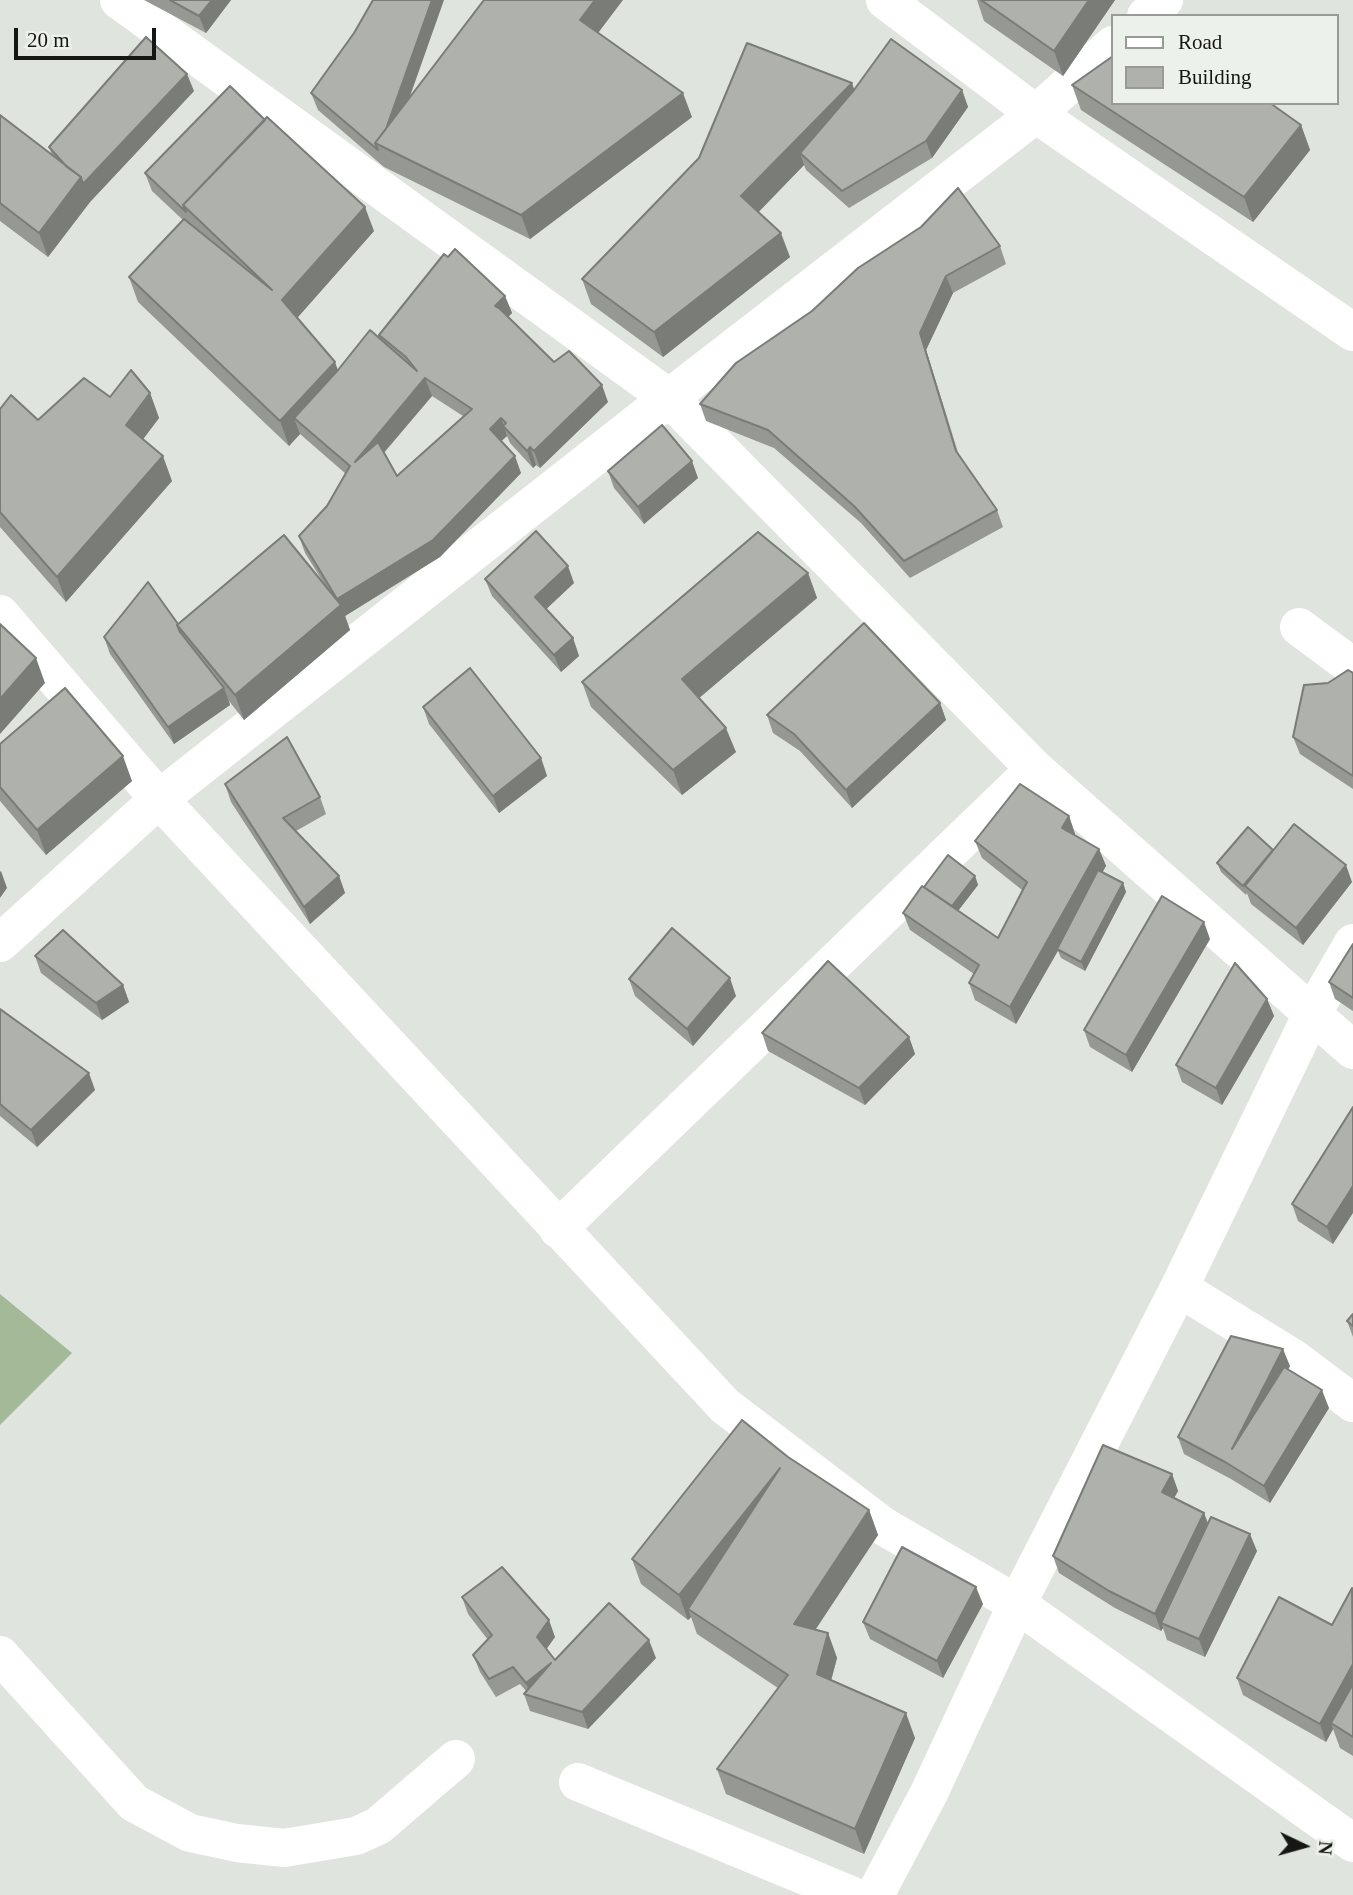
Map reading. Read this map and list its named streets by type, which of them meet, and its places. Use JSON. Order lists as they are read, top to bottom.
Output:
{
  "legend": ["Road", "Building"],
  "scale_bar": "20 m",
  "north": "right"
}
